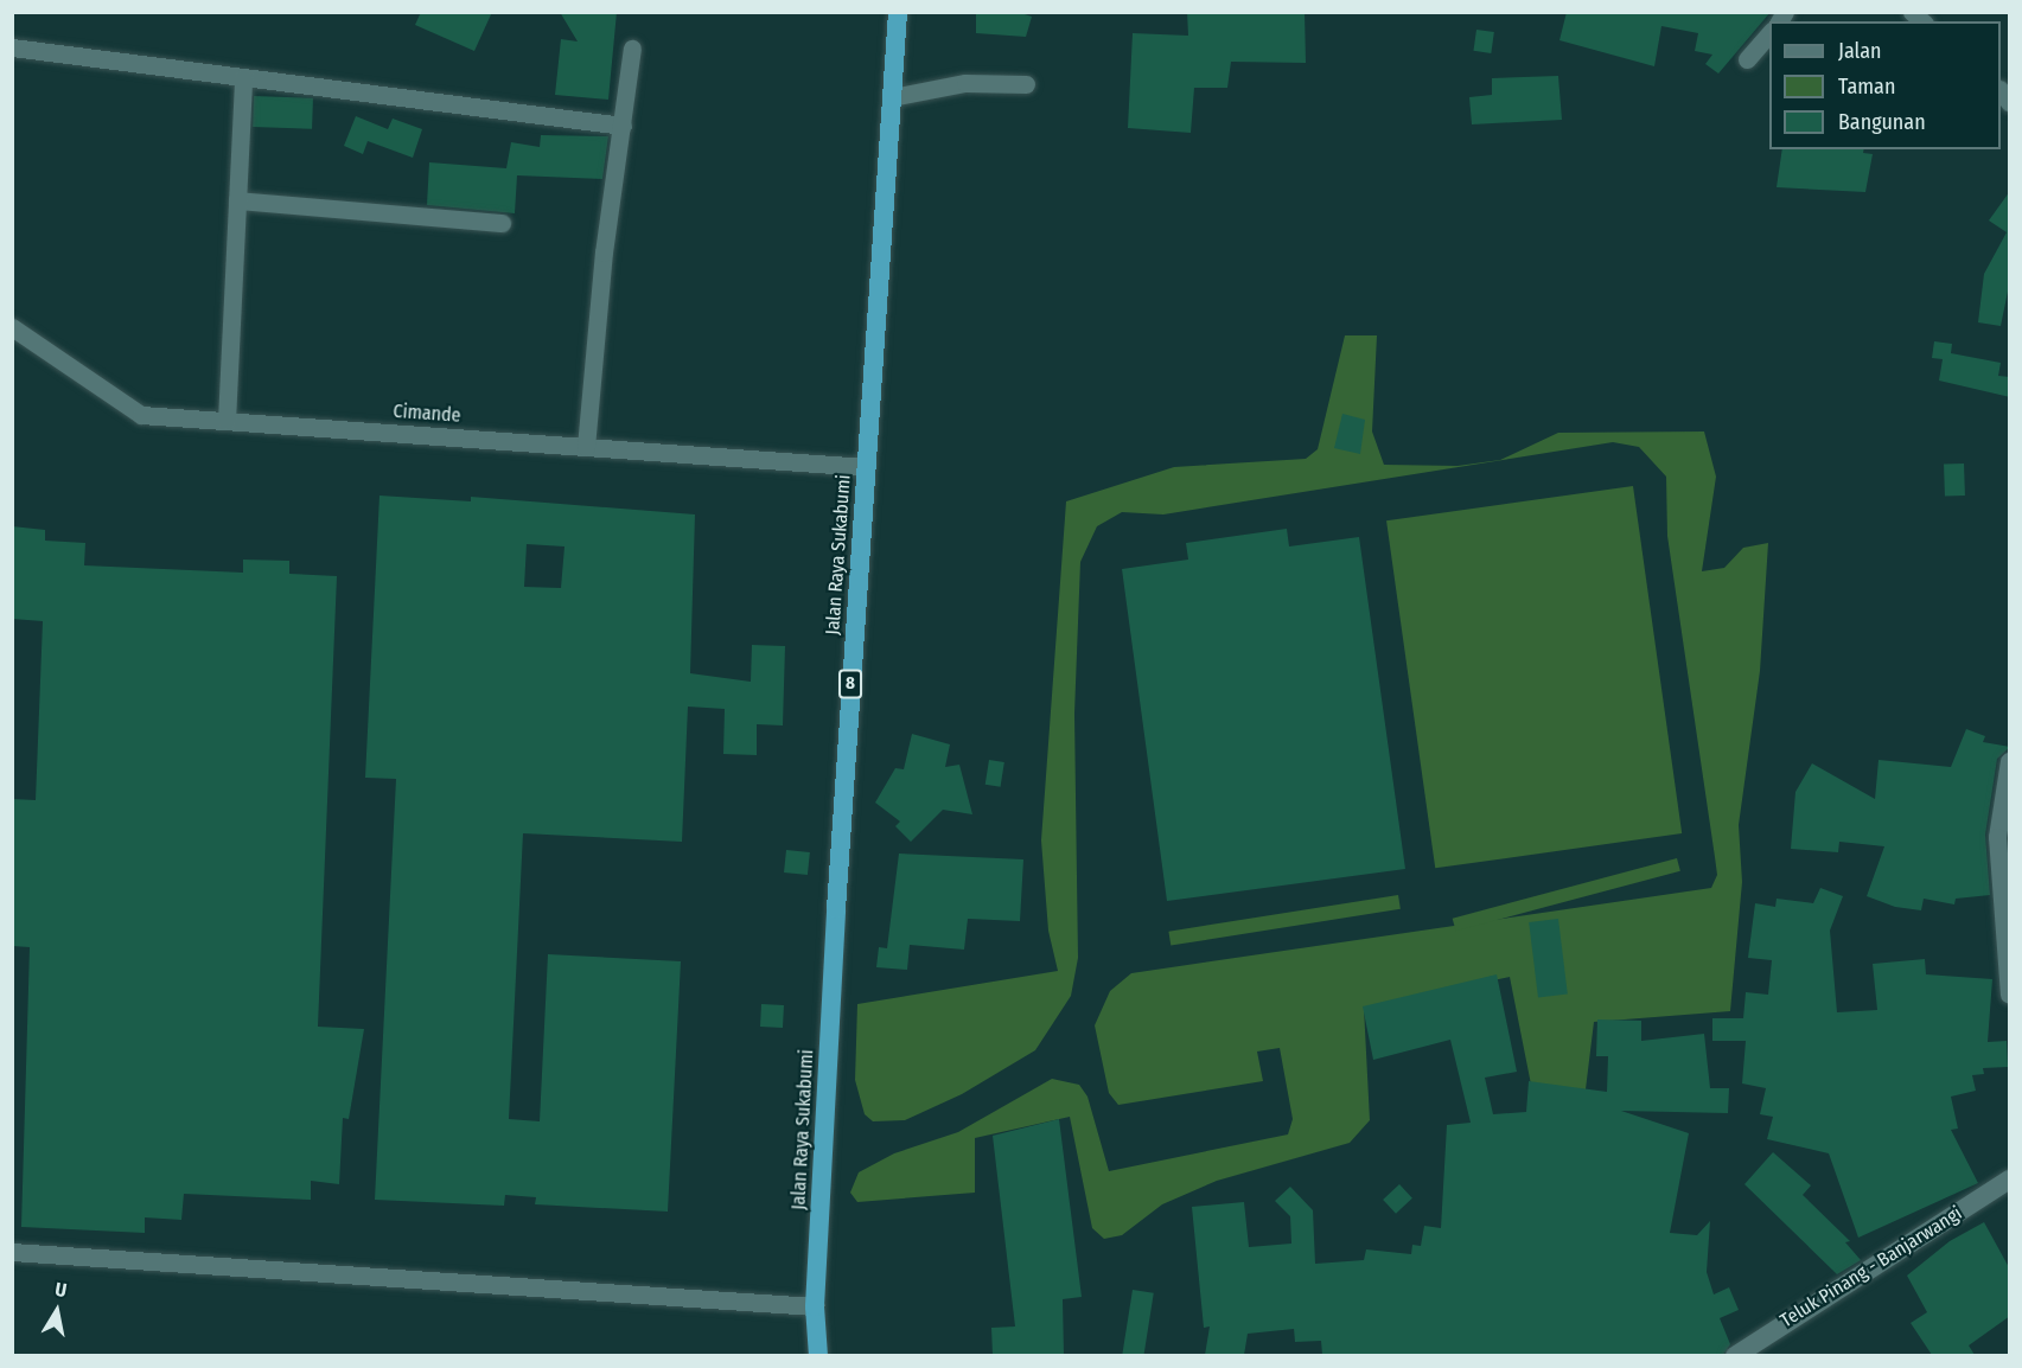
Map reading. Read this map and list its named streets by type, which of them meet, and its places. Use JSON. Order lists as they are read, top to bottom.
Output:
{
  "streets": {
    "highway": ["Jalan Raya Sukabumi", "8"],
    "main road": ["Teluk Pinang - Banjarwangi"],
    "street": ["Cimande"]
  },
  "crossings": [
    ["Cimande", "Jalan Raya Sukabumi"]
  ],
  "legend": ["Jalan", "Taman", "Bangunan"],
  "north": "top"
}
